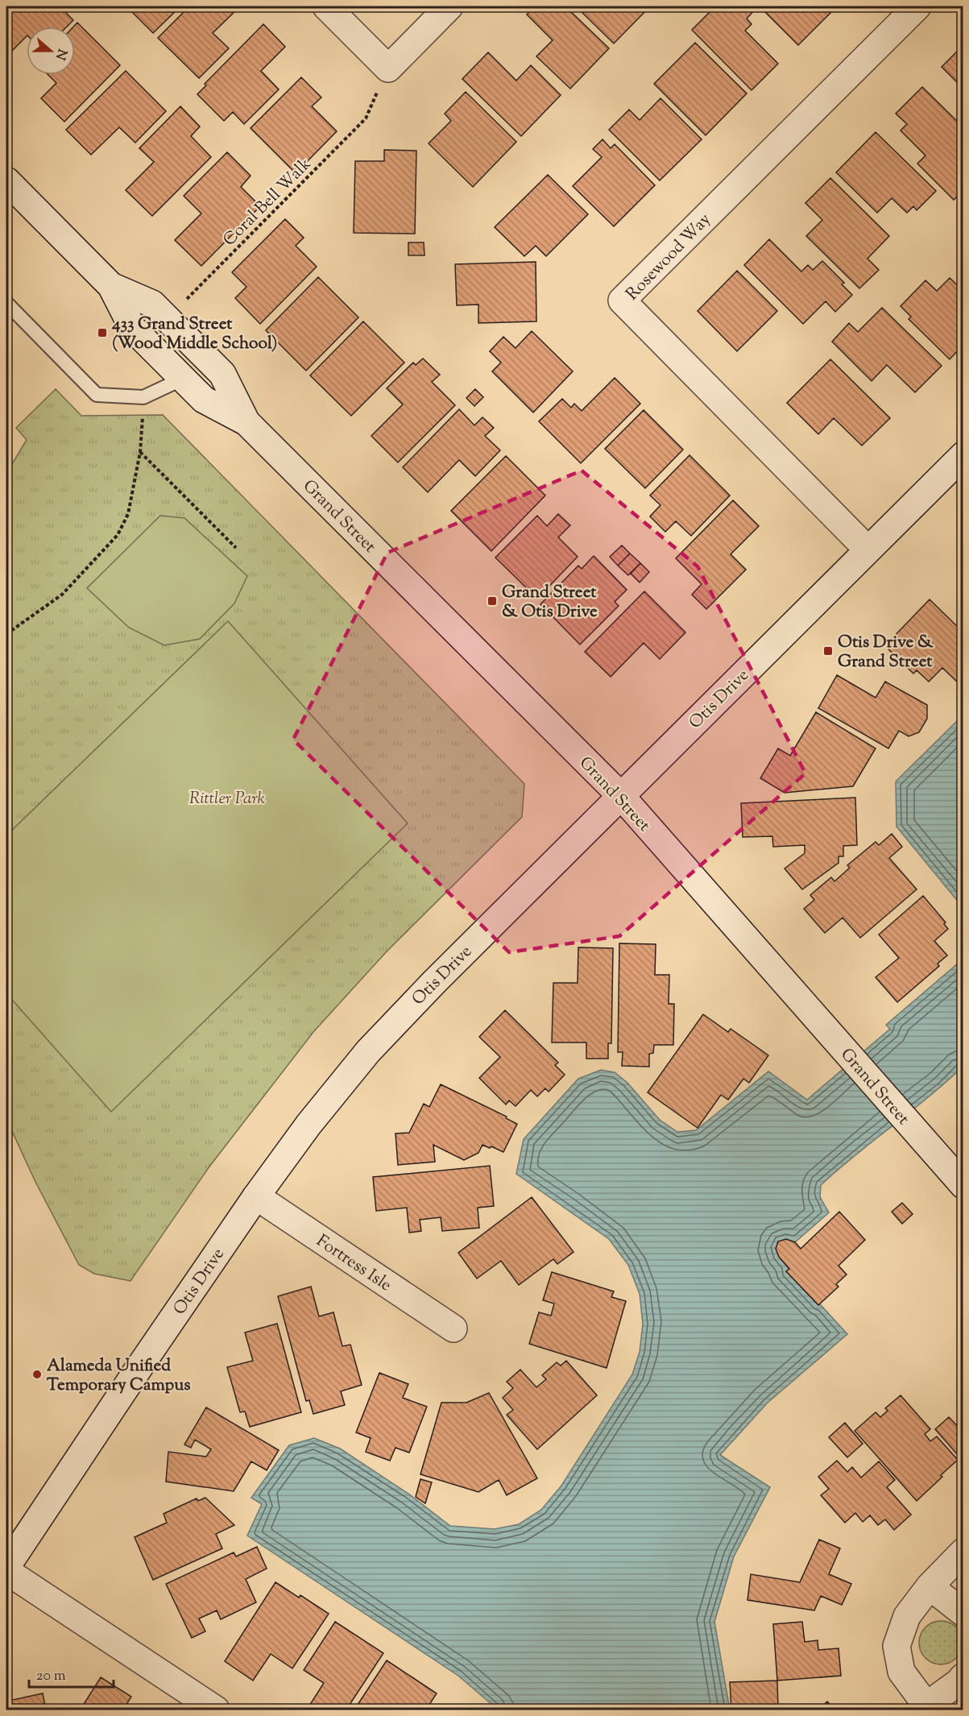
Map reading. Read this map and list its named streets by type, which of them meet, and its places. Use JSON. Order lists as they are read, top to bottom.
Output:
{
  "streets": {
    "street": [
      "Rosewood Way",
      "Grand Street",
      "Otis Drive",
      "Fortress Isle"
    ],
    "path": ["Coral Bell Walk"]
  },
  "crossings": [
    ["Coral Bell Walk", "Grand Street"],
    ["Rosewood Way", "Otis Drive"],
    ["Grand Street", "Otis Drive"],
    ["Otis Drive", "Fortress Isle"]
  ],
  "parks": ["Rittler Park"],
  "places": {
    "transit": ["433 Grand Street (Wood Middle School)", "Grand Street & Otis Drive", "Otis Drive & Grand Street"],
    "other": ["Alameda Unified Temporary Campus"]
  },
  "scale_bar": "20 m",
  "north": "right"
}
